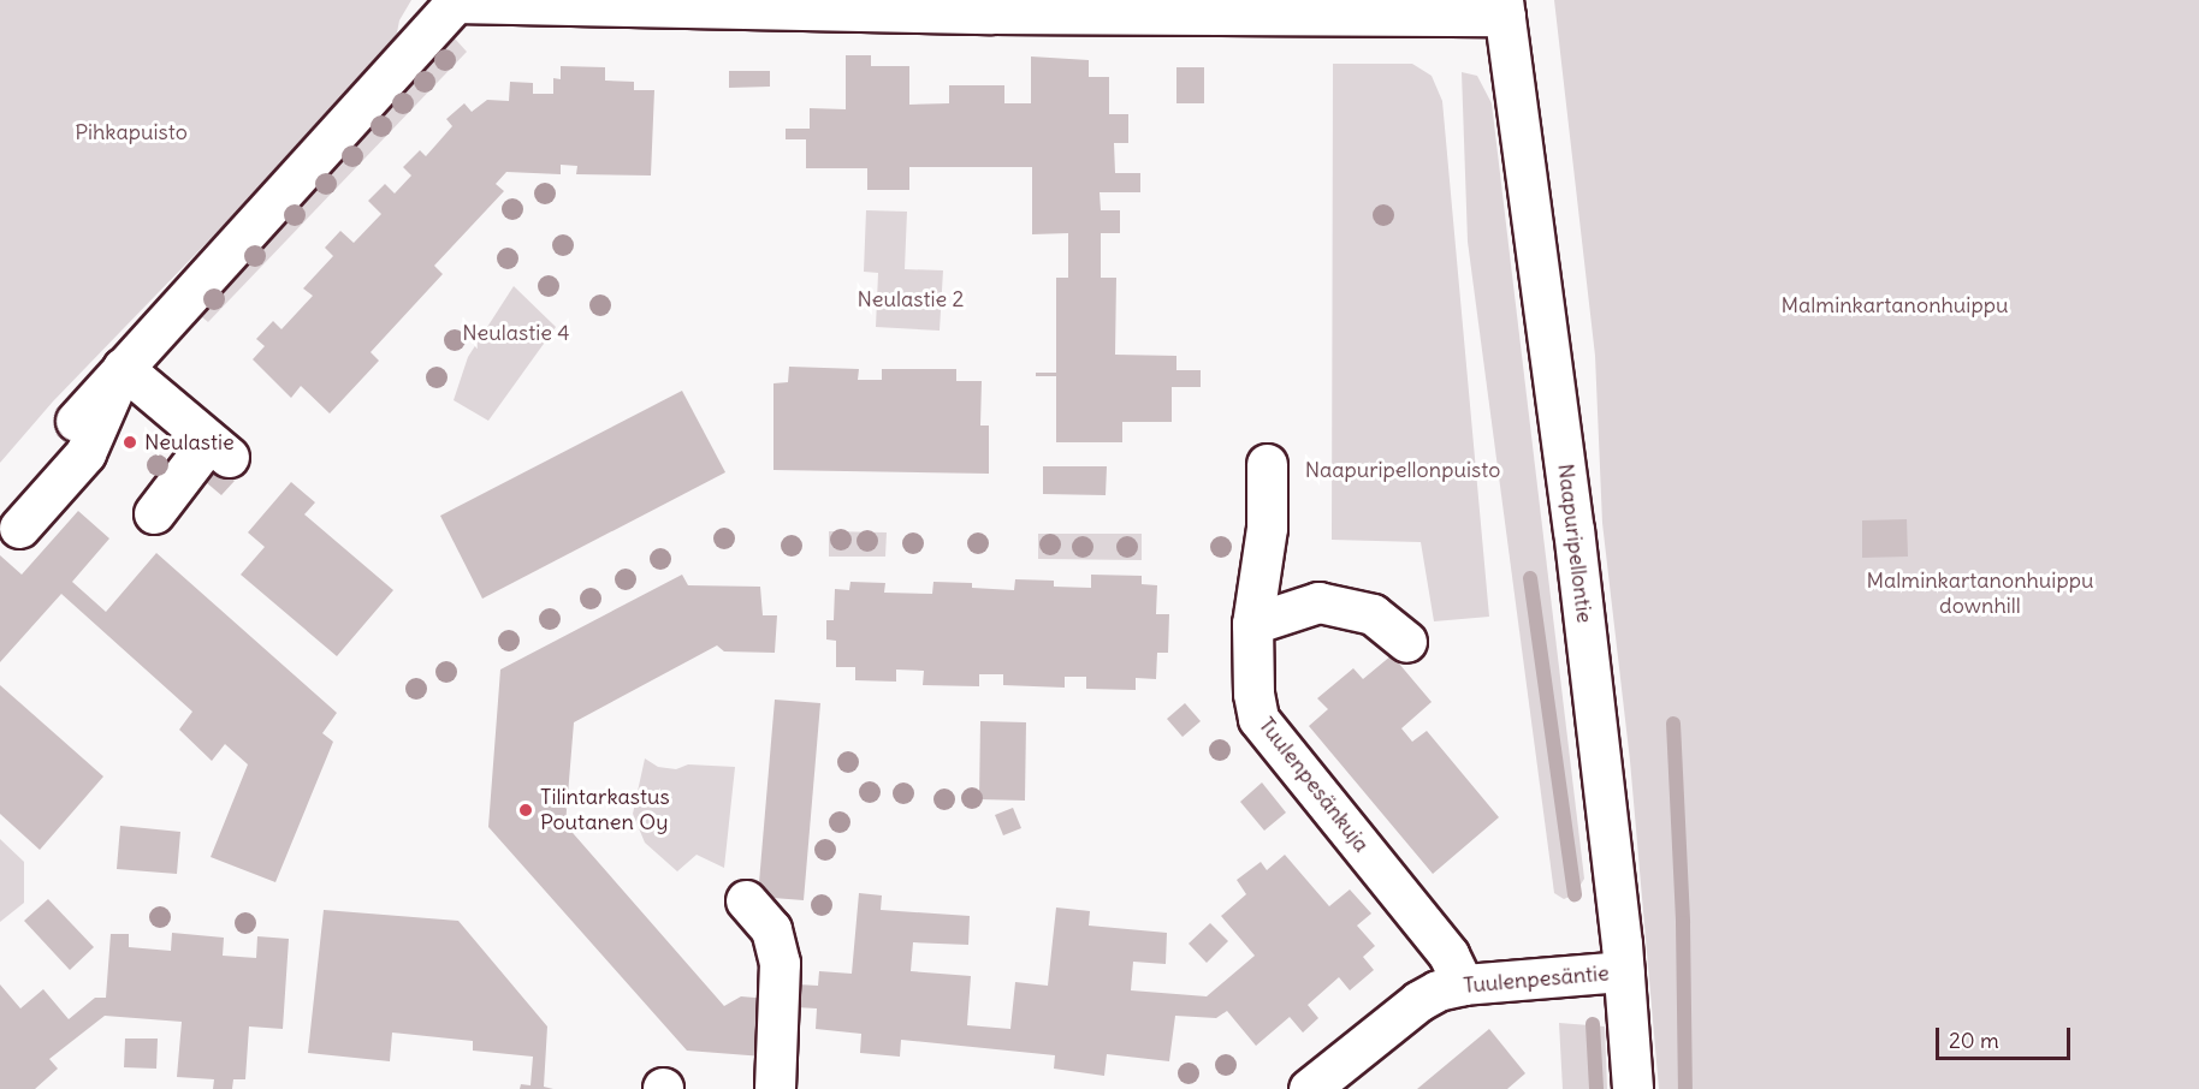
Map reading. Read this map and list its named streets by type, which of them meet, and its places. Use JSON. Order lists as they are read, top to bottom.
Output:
{
  "streets": {
    "street": ["Naapuripellontie", "Tuulenpesänkuja", "Tuulenpesäntie"]
  },
  "crossings": [
    ["Naapuripellontie", "Tuulenpesäntie"],
    ["Tuulenpesänkuja", "Tuulenpesäntie"]
  ],
  "parks": [
    "Pihkapuisto",
    "Neulastie 2",
    "Malminkartanonhuippu",
    "Neulastie 4",
    "Naapuripellonpuisto",
    "Malminkartanonhuippu downhill"
  ],
  "places": ["Neulastie", "Tilintarkastus Poutanen Oy"],
  "scale_bar": "20 m"
}
